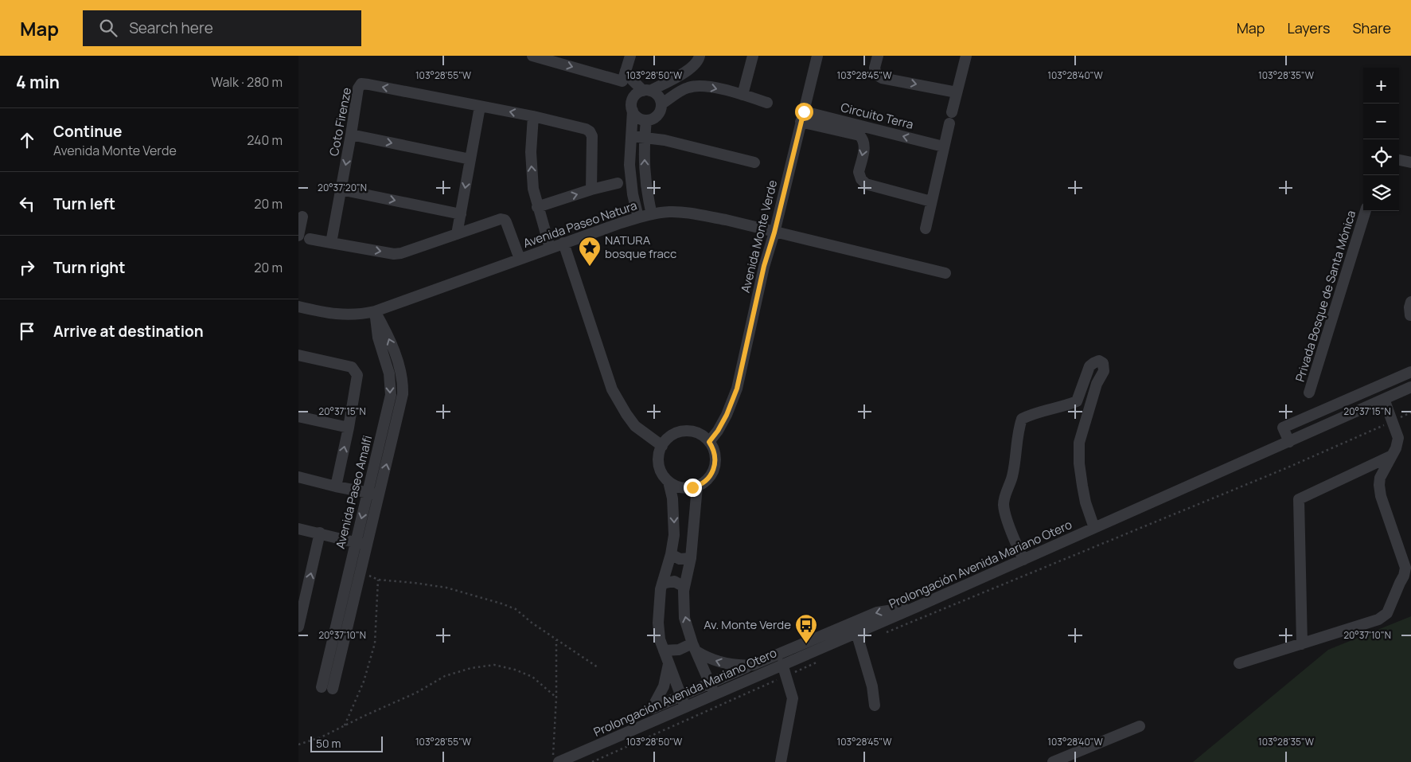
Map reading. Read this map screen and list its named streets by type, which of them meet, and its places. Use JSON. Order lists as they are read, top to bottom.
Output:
{
  "streets": {
    "street": [
      "Circuito Terra",
      "Coto Firenze",
      "Avenida Paseo Natura",
      "Avenida Monte Verde",
      "Privada Bosque de Santa Mónica",
      "Avenida Paseo Amalfi",
      "Prolongación Avenida Mariano Otero"
    ]
  },
  "crossings": [
    ["Circuito Terra", "Avenida Monte Verde"],
    ["Avenida Paseo Natura", "Avenida Monte Verde"],
    ["Avenida Paseo Natura", "Avenida Paseo Amalfi"]
  ],
  "one_way": ["Circuito Terra"],
  "places": {
    "place": ["NATURA bosque fracc"],
    "bus stop": ["Av. Monte Verde"]
  },
  "scale_bar": "50 m",
  "page": {
    "header": "Map",
    "search": "Search here",
    "nav": ["Map", "Layers", "Share"],
    "heading": ["4 min", "Walk · 280 m"],
    "map_buttons": ["+", "−"],
    "list": [
      ["Continue", "Avenida Monte Verde", "240 m"],
      ["Turn left", "20 m"],
      ["Turn right", "20 m"],
      "Arrive at destination"
    ],
    "scale": "50 m"
  },
  "coordinates": [
    "103°28'55\"W",
    "103°28'50\"W",
    "103°28'45\"W",
    "103°28'40\"W",
    "103°28'35\"W",
    "20°37'20\"N",
    "20°37'15\"N",
    "20°37'10\"N"
  ]
}
